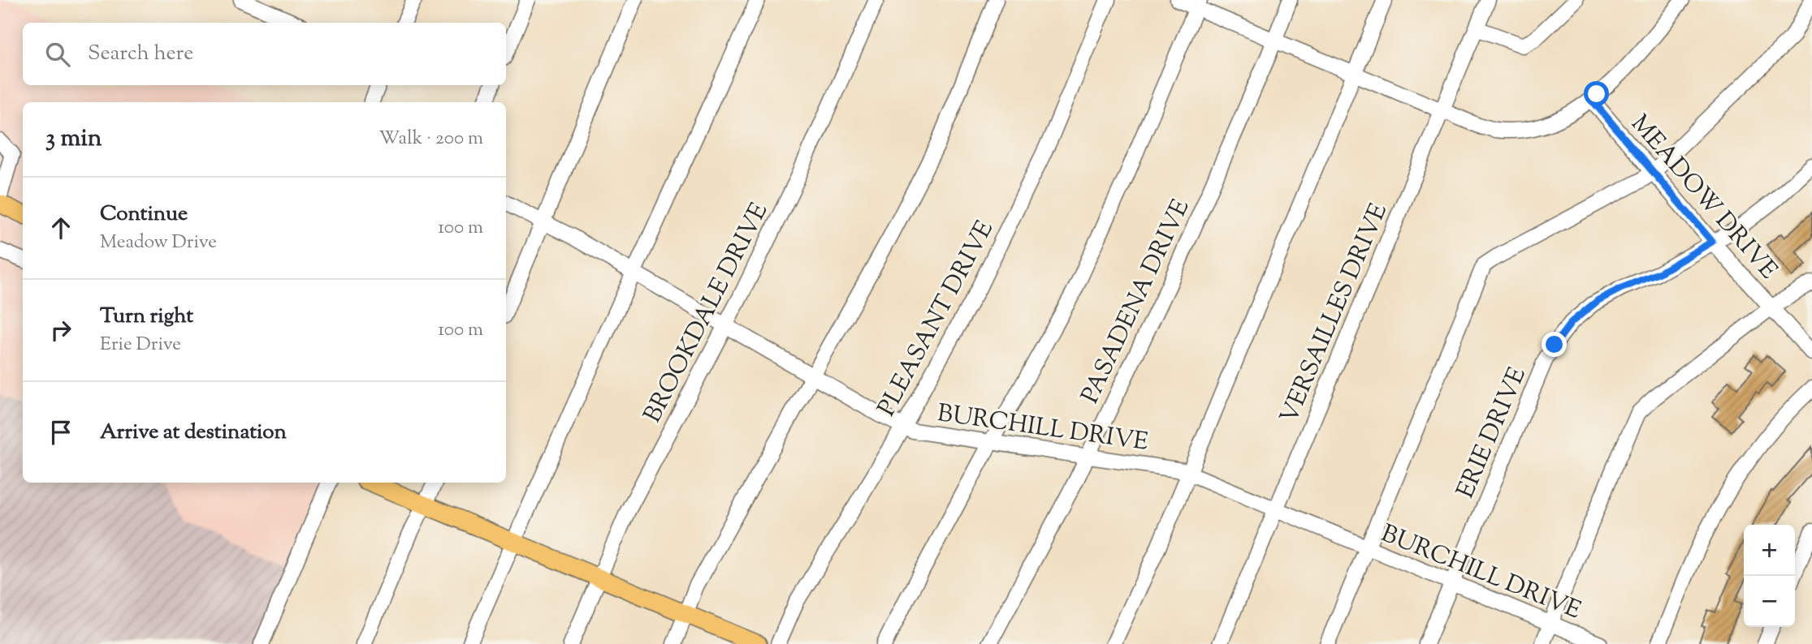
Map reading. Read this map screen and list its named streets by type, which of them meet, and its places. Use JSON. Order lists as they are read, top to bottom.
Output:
{
  "streets": {
    "street": [
      "MEADOW DRIVE",
      "PASADENA DRIVE",
      "BROOKDALE DRIVE",
      "VERSAILLES DRIVE",
      "PLEASANT DRIVE",
      "BURCHILL DRIVE",
      "ERIE DRIVE"
    ]
  },
  "crossings": [
    ["MEADOW DRIVE", "ERIE DRIVE"],
    ["PASADENA DRIVE", "BURCHILL DRIVE"],
    ["BROOKDALE DRIVE", "BURCHILL DRIVE"],
    ["VERSAILLES DRIVE", "BURCHILL DRIVE"],
    ["PLEASANT DRIVE", "BURCHILL DRIVE"],
    ["BURCHILL DRIVE", "ERIE DRIVE"]
  ],
  "page": {
    "search": "Search here",
    "heading": ["3 min", "Walk · 200 m"],
    "list": [
      ["Continue", "Meadow Drive", "100 m"],
      ["Turn right", "Erie Drive", "100 m"],
      "Arrive at destination"
    ],
    "map_buttons": ["+", "−"]
  }
}
